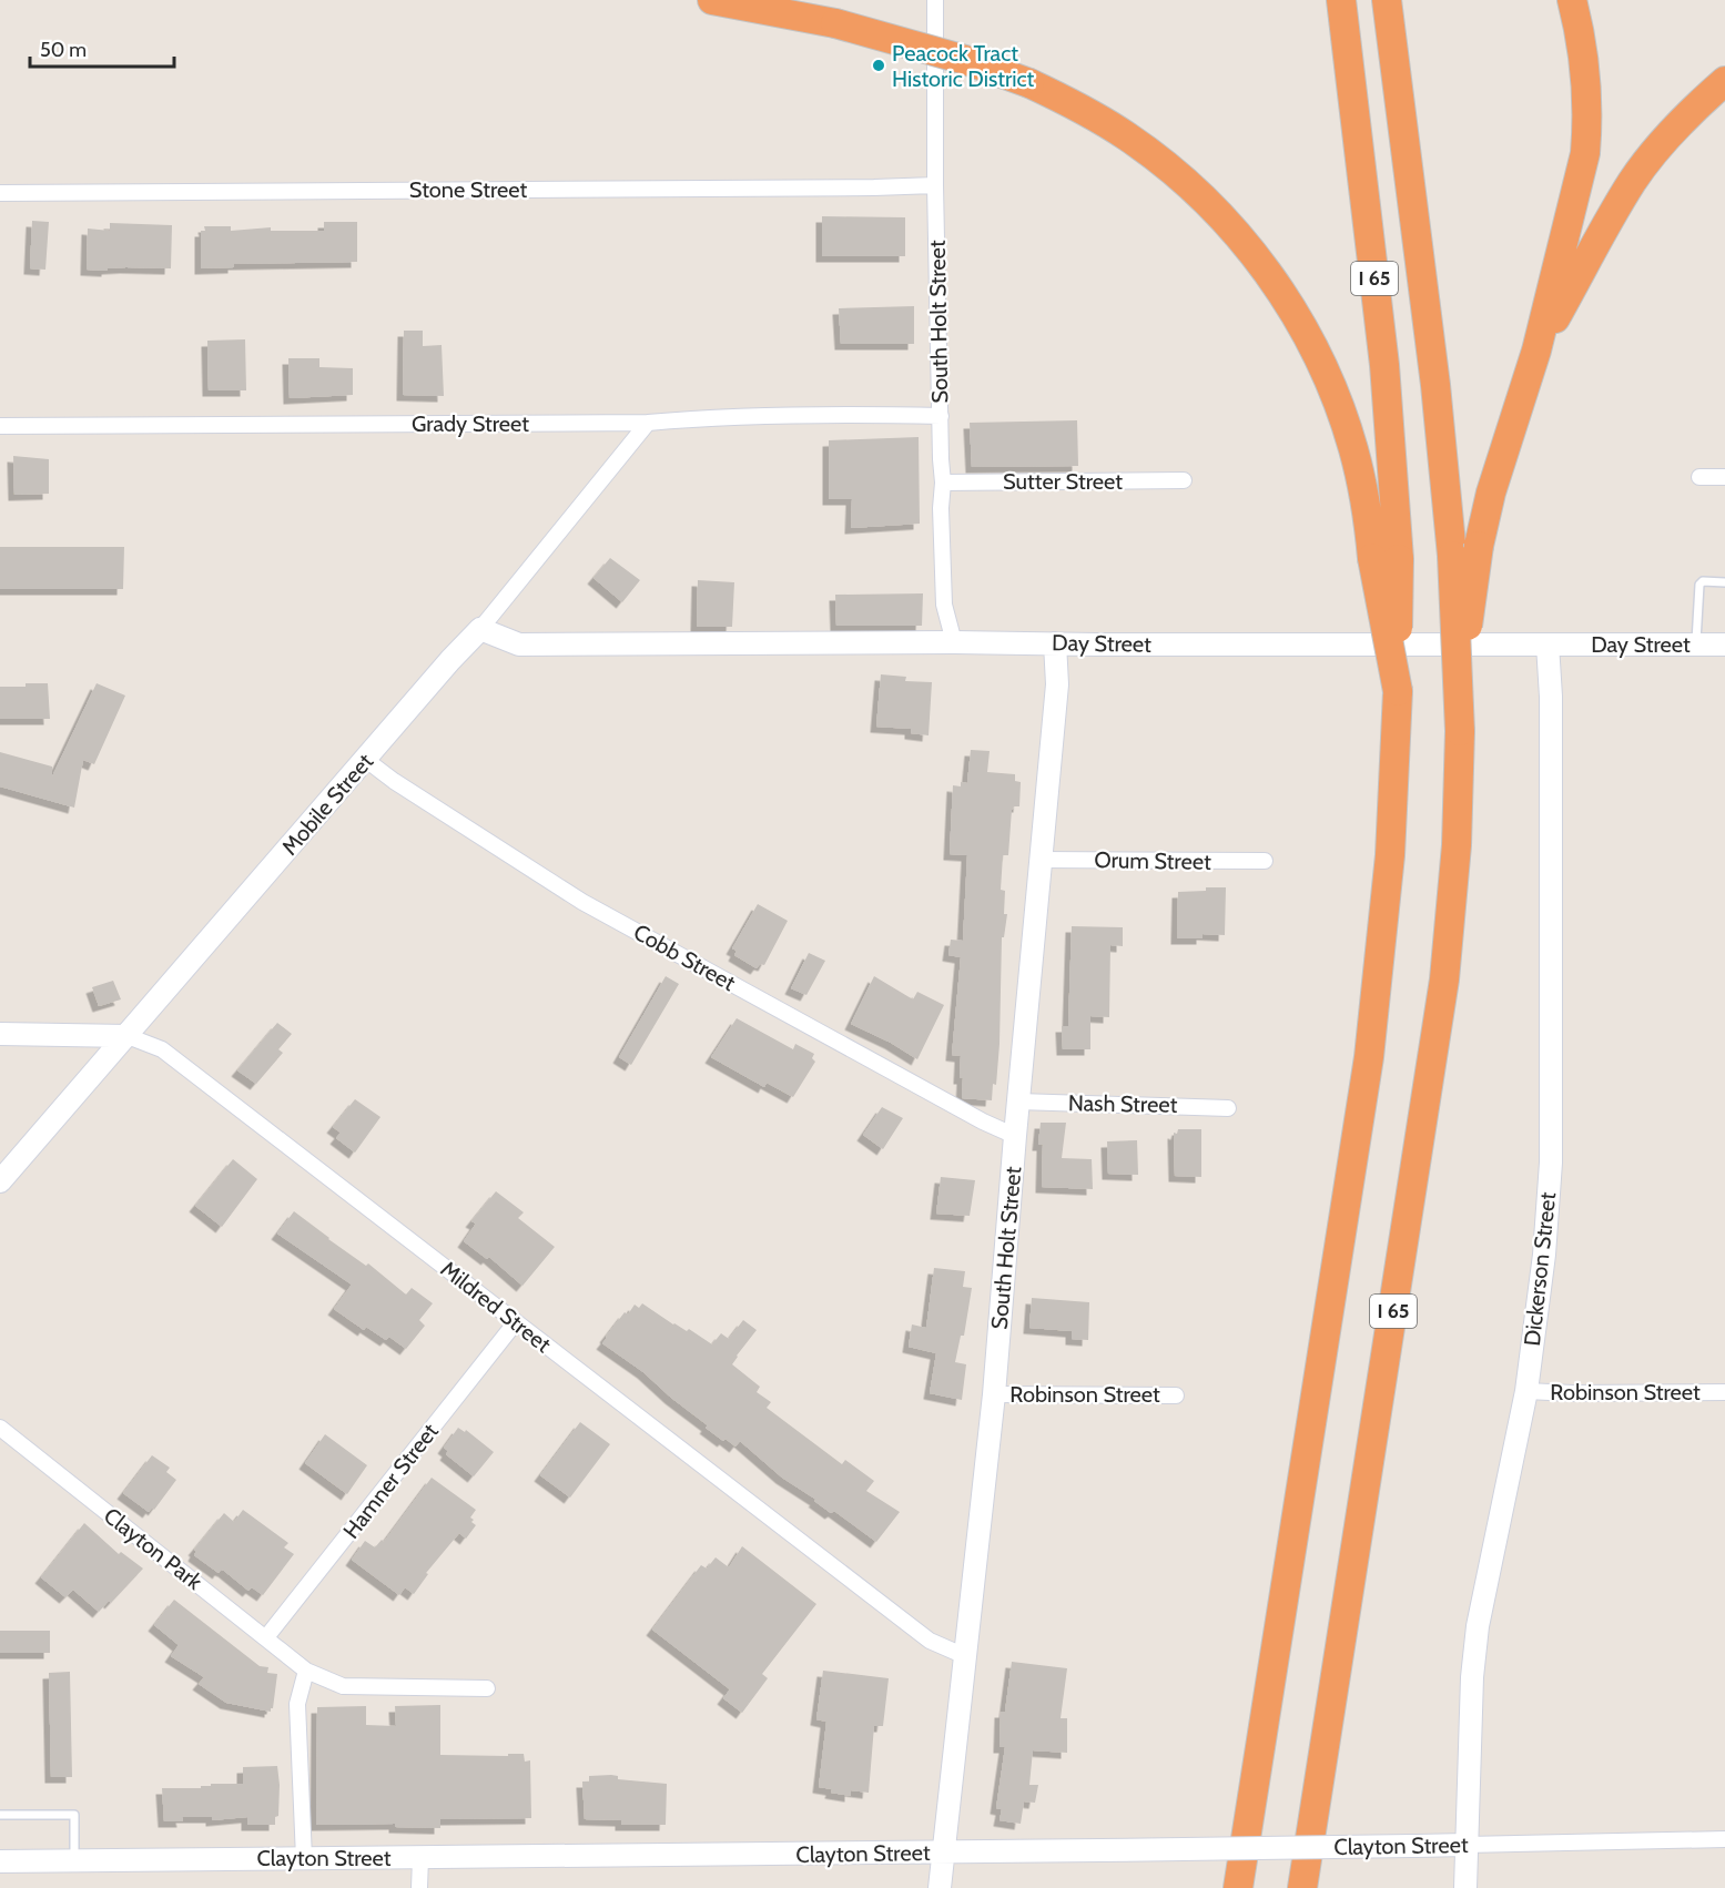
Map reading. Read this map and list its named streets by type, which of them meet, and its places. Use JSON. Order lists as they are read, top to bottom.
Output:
{
  "streets": {
    "highway": ["I 65"],
    "street": [
      "Stone Street",
      "South Holt Street",
      "Grady Street",
      "Sutter Street",
      "Day Street",
      "Mobile Street",
      "Orum Street",
      "Cobb Street",
      "Nash Street",
      "Dickerson Street",
      "Mildred Street",
      "Robinson Street",
      "Hamner Street",
      "Clayton Park",
      "Clayton Street"
    ]
  },
  "crossings": [
    ["Stone Street", "South Holt Street"],
    ["South Holt Street", "Grady Street"],
    ["South Holt Street", "Sutter Street"],
    ["South Holt Street", "Day Street"],
    ["South Holt Street", "Orum Street"],
    ["South Holt Street", "Cobb Street"],
    ["South Holt Street", "Nash Street"],
    ["South Holt Street", "Mildred Street"],
    ["South Holt Street", "Robinson Street"],
    ["South Holt Street", "Clayton Street"],
    ["Grady Street", "Mobile Street"],
    ["Day Street", "Mobile Street"],
    ["Day Street", "Dickerson Street"],
    ["Mobile Street", "Cobb Street"],
    ["Mobile Street", "Mildred Street"],
    ["Dickerson Street", "Robinson Street"],
    ["Dickerson Street", "Clayton Street"],
    ["Mildred Street", "Hamner Street"],
    ["Hamner Street", "Clayton Park"]
  ],
  "places": ["Peacock Tract Historic District"],
  "scale_bar": "50 m"
}
